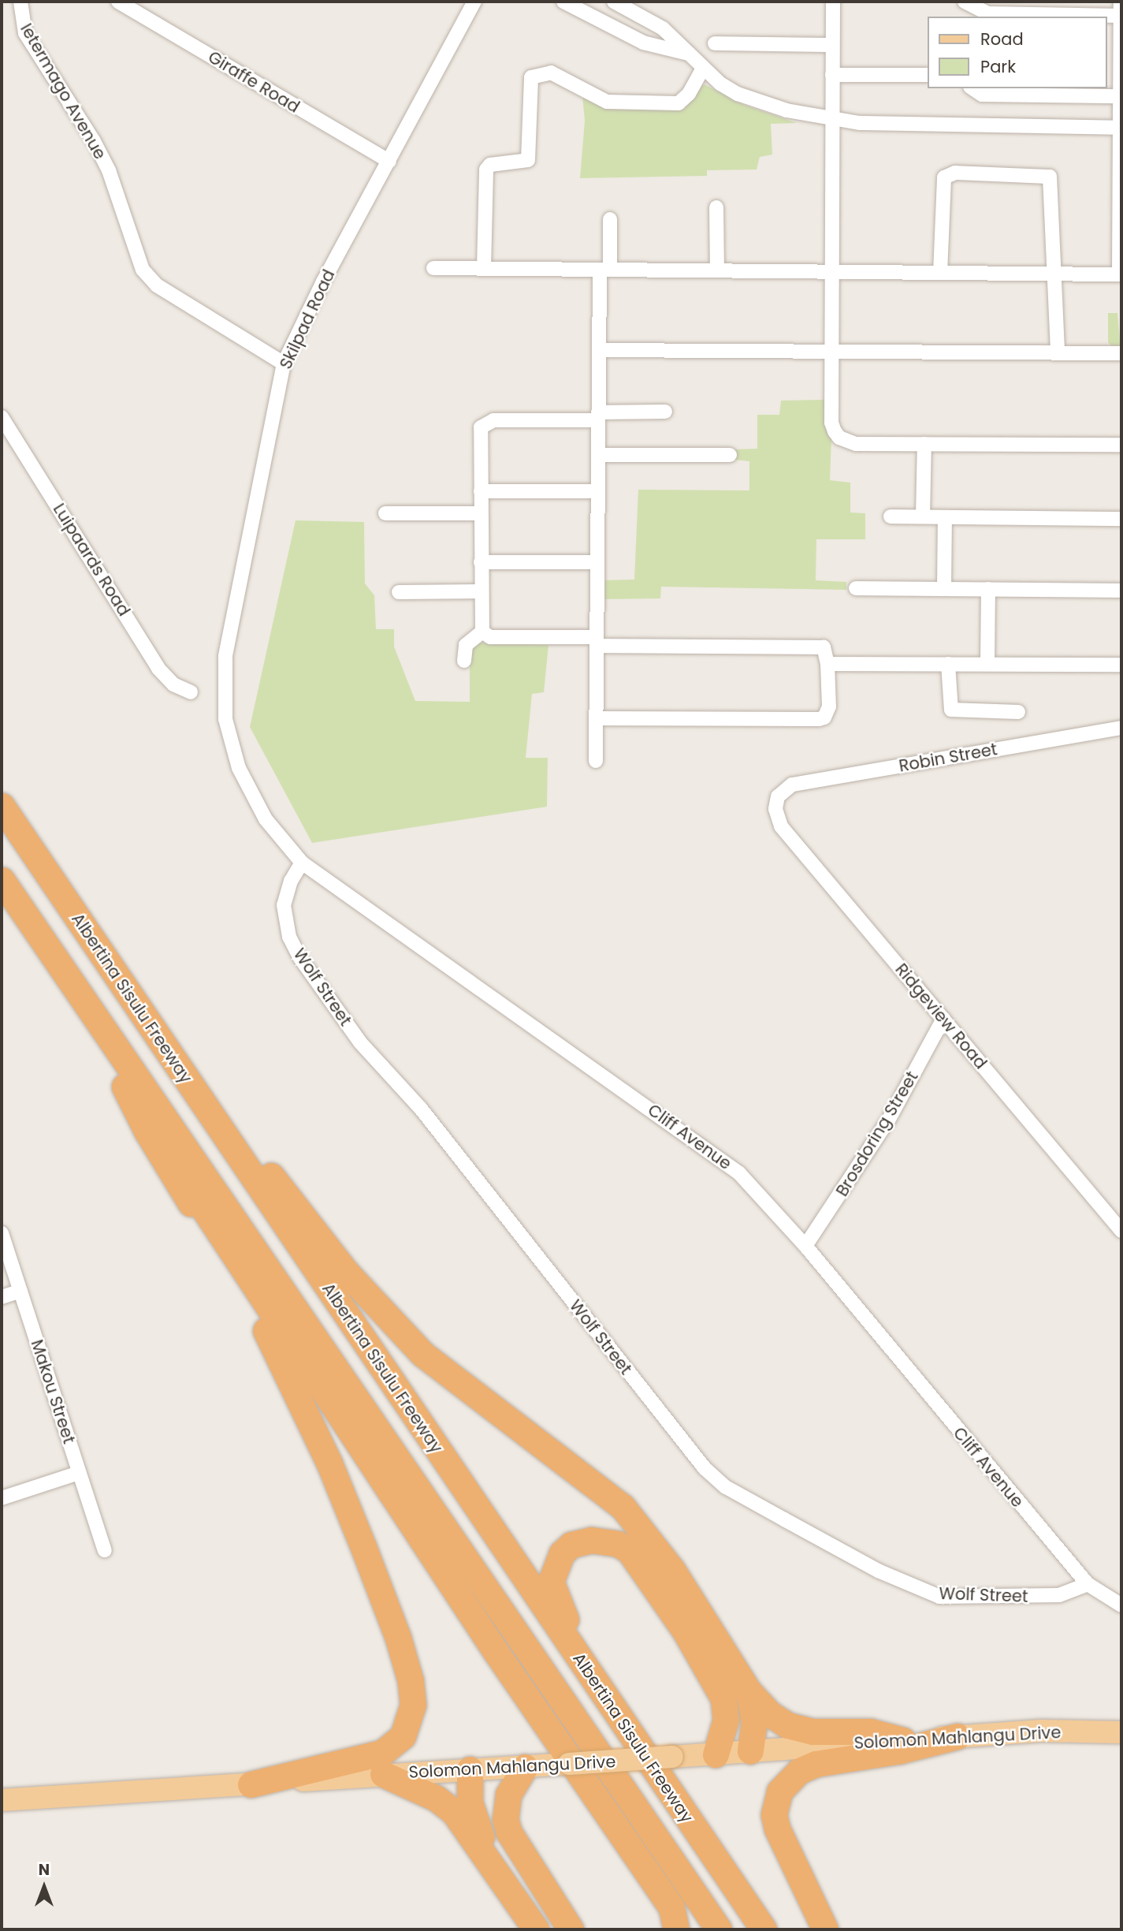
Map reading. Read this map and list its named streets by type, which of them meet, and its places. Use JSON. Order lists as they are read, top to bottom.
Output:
{
  "streets": {
    "highway": ["Albertina Sisulu Freeway"],
    "main road": ["Solomon Mahlangu Drive"],
    "street": [
      "Giraffe Road",
      "Ietermago Avenue",
      "Skilpad Road",
      "Luipaards Road",
      "Robin Street",
      "Wolf Street",
      "Ridgeview Road",
      "Brosdoring Street",
      "Cliff Avenue",
      "Makou Street"
    ]
  },
  "crossings": [
    ["Giraffe Road", "Skilpad Road"],
    ["Ietermago Avenue", "Skilpad Road"],
    ["Skilpad Road", "Cliff Avenue"],
    ["Robin Street", "Ridgeview Road"],
    ["Wolf Street", "Cliff Avenue"],
    ["Ridgeview Road", "Brosdoring Street"],
    ["Brosdoring Street", "Cliff Avenue"]
  ],
  "legend": ["Road", "Park"],
  "north": "top"
}
